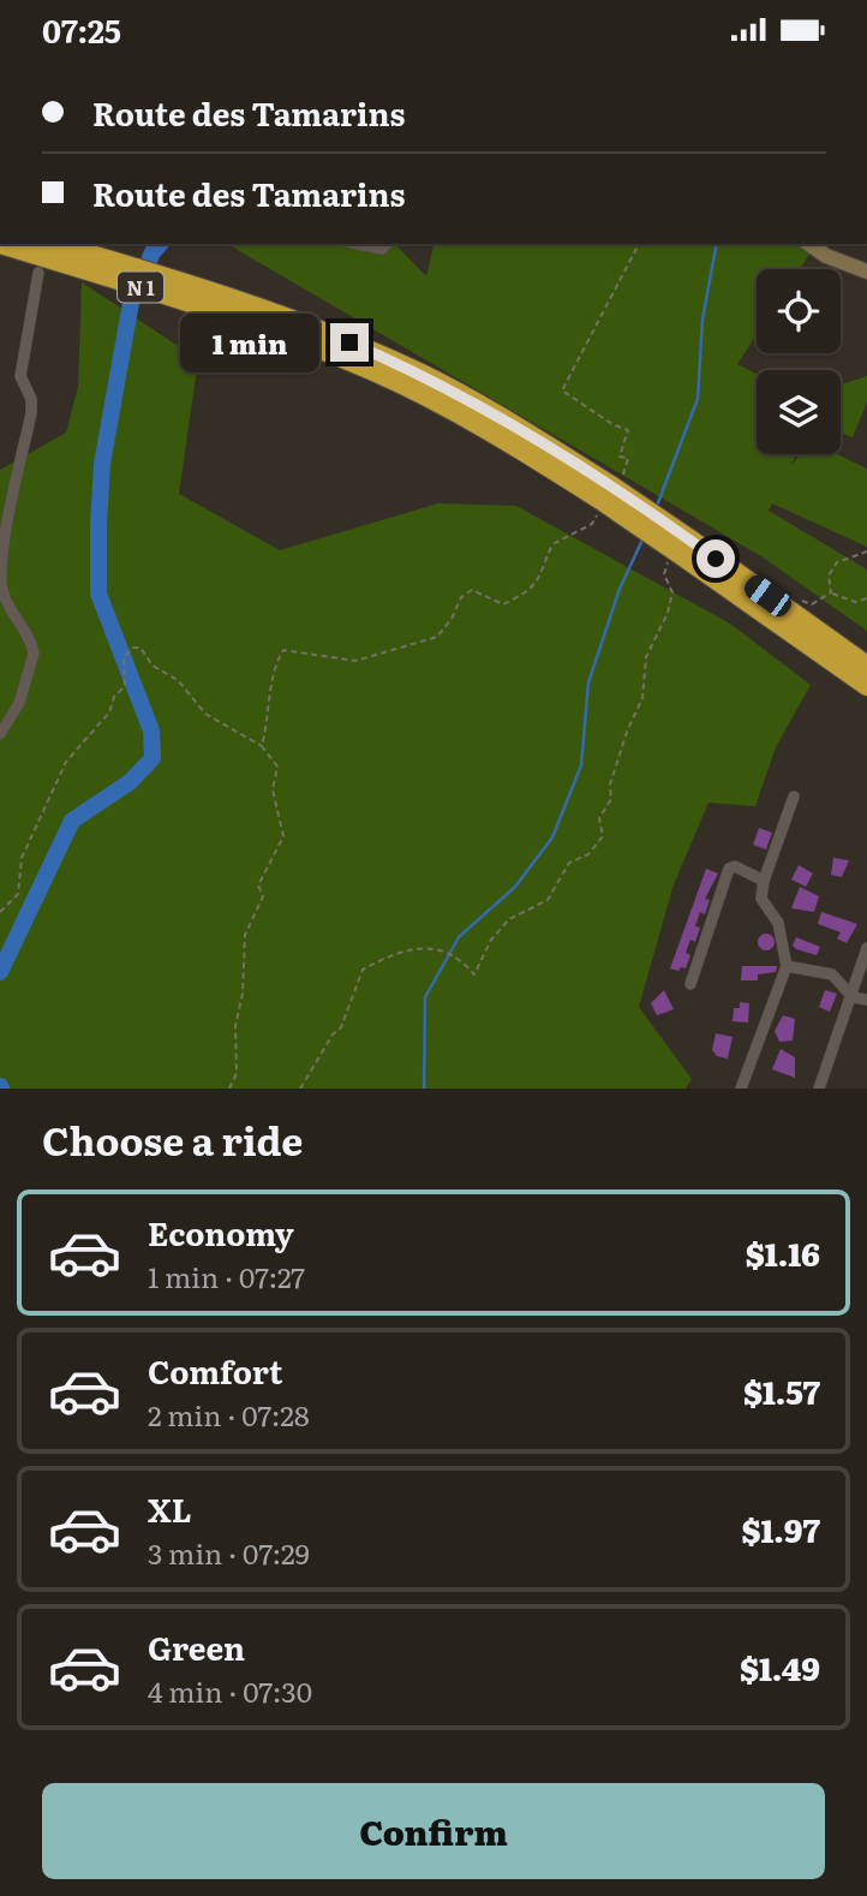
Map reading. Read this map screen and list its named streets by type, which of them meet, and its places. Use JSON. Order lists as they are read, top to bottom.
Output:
{
  "streets": {
    "highway": ["N 1"]
  },
  "page": {
    "status": "07:25",
    "banner": ["Route des Tamarins", "Route des Tamarins"],
    "bubble": "1 min",
    "heading": "Choose a ride",
    "list": [
      {
        "name": "Economy",
        "note": "1 min · 07:27",
        "value": "$1.16"
      },
      {
        "name": "Comfort",
        "note": "2 min · 07:28",
        "value": "$1.57"
      },
      {
        "name": "XL",
        "note": "3 min · 07:29",
        "value": "$1.97"
      },
      {
        "name": "Green",
        "note": "4 min · 07:30",
        "value": "$1.49"
      }
    ],
    "buttons": "Confirm"
  }
}
